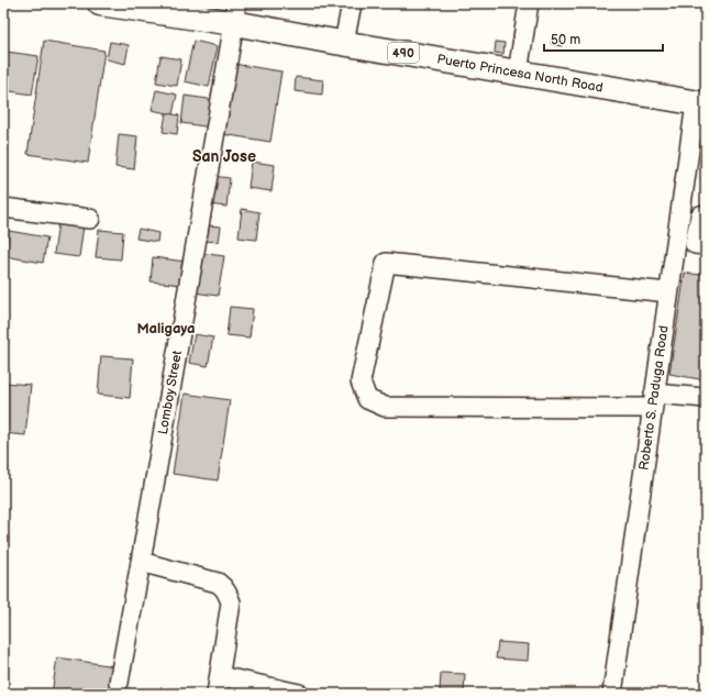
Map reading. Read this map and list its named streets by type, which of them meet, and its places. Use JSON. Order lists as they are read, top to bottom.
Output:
{
  "streets": {
    "main road": ["490", "Puerto Princesa North Road"],
    "street": ["Lomboy Street", "Roberto S. Paduga Road"]
  },
  "crossings": [
    ["Puerto Princesa North Road", "Lomboy Street"],
    ["Puerto Princesa North Road", "Roberto S. Paduga Road"]
  ],
  "districts": ["San Jose", "Maligaya"],
  "scale_bar": "50 m"
}
